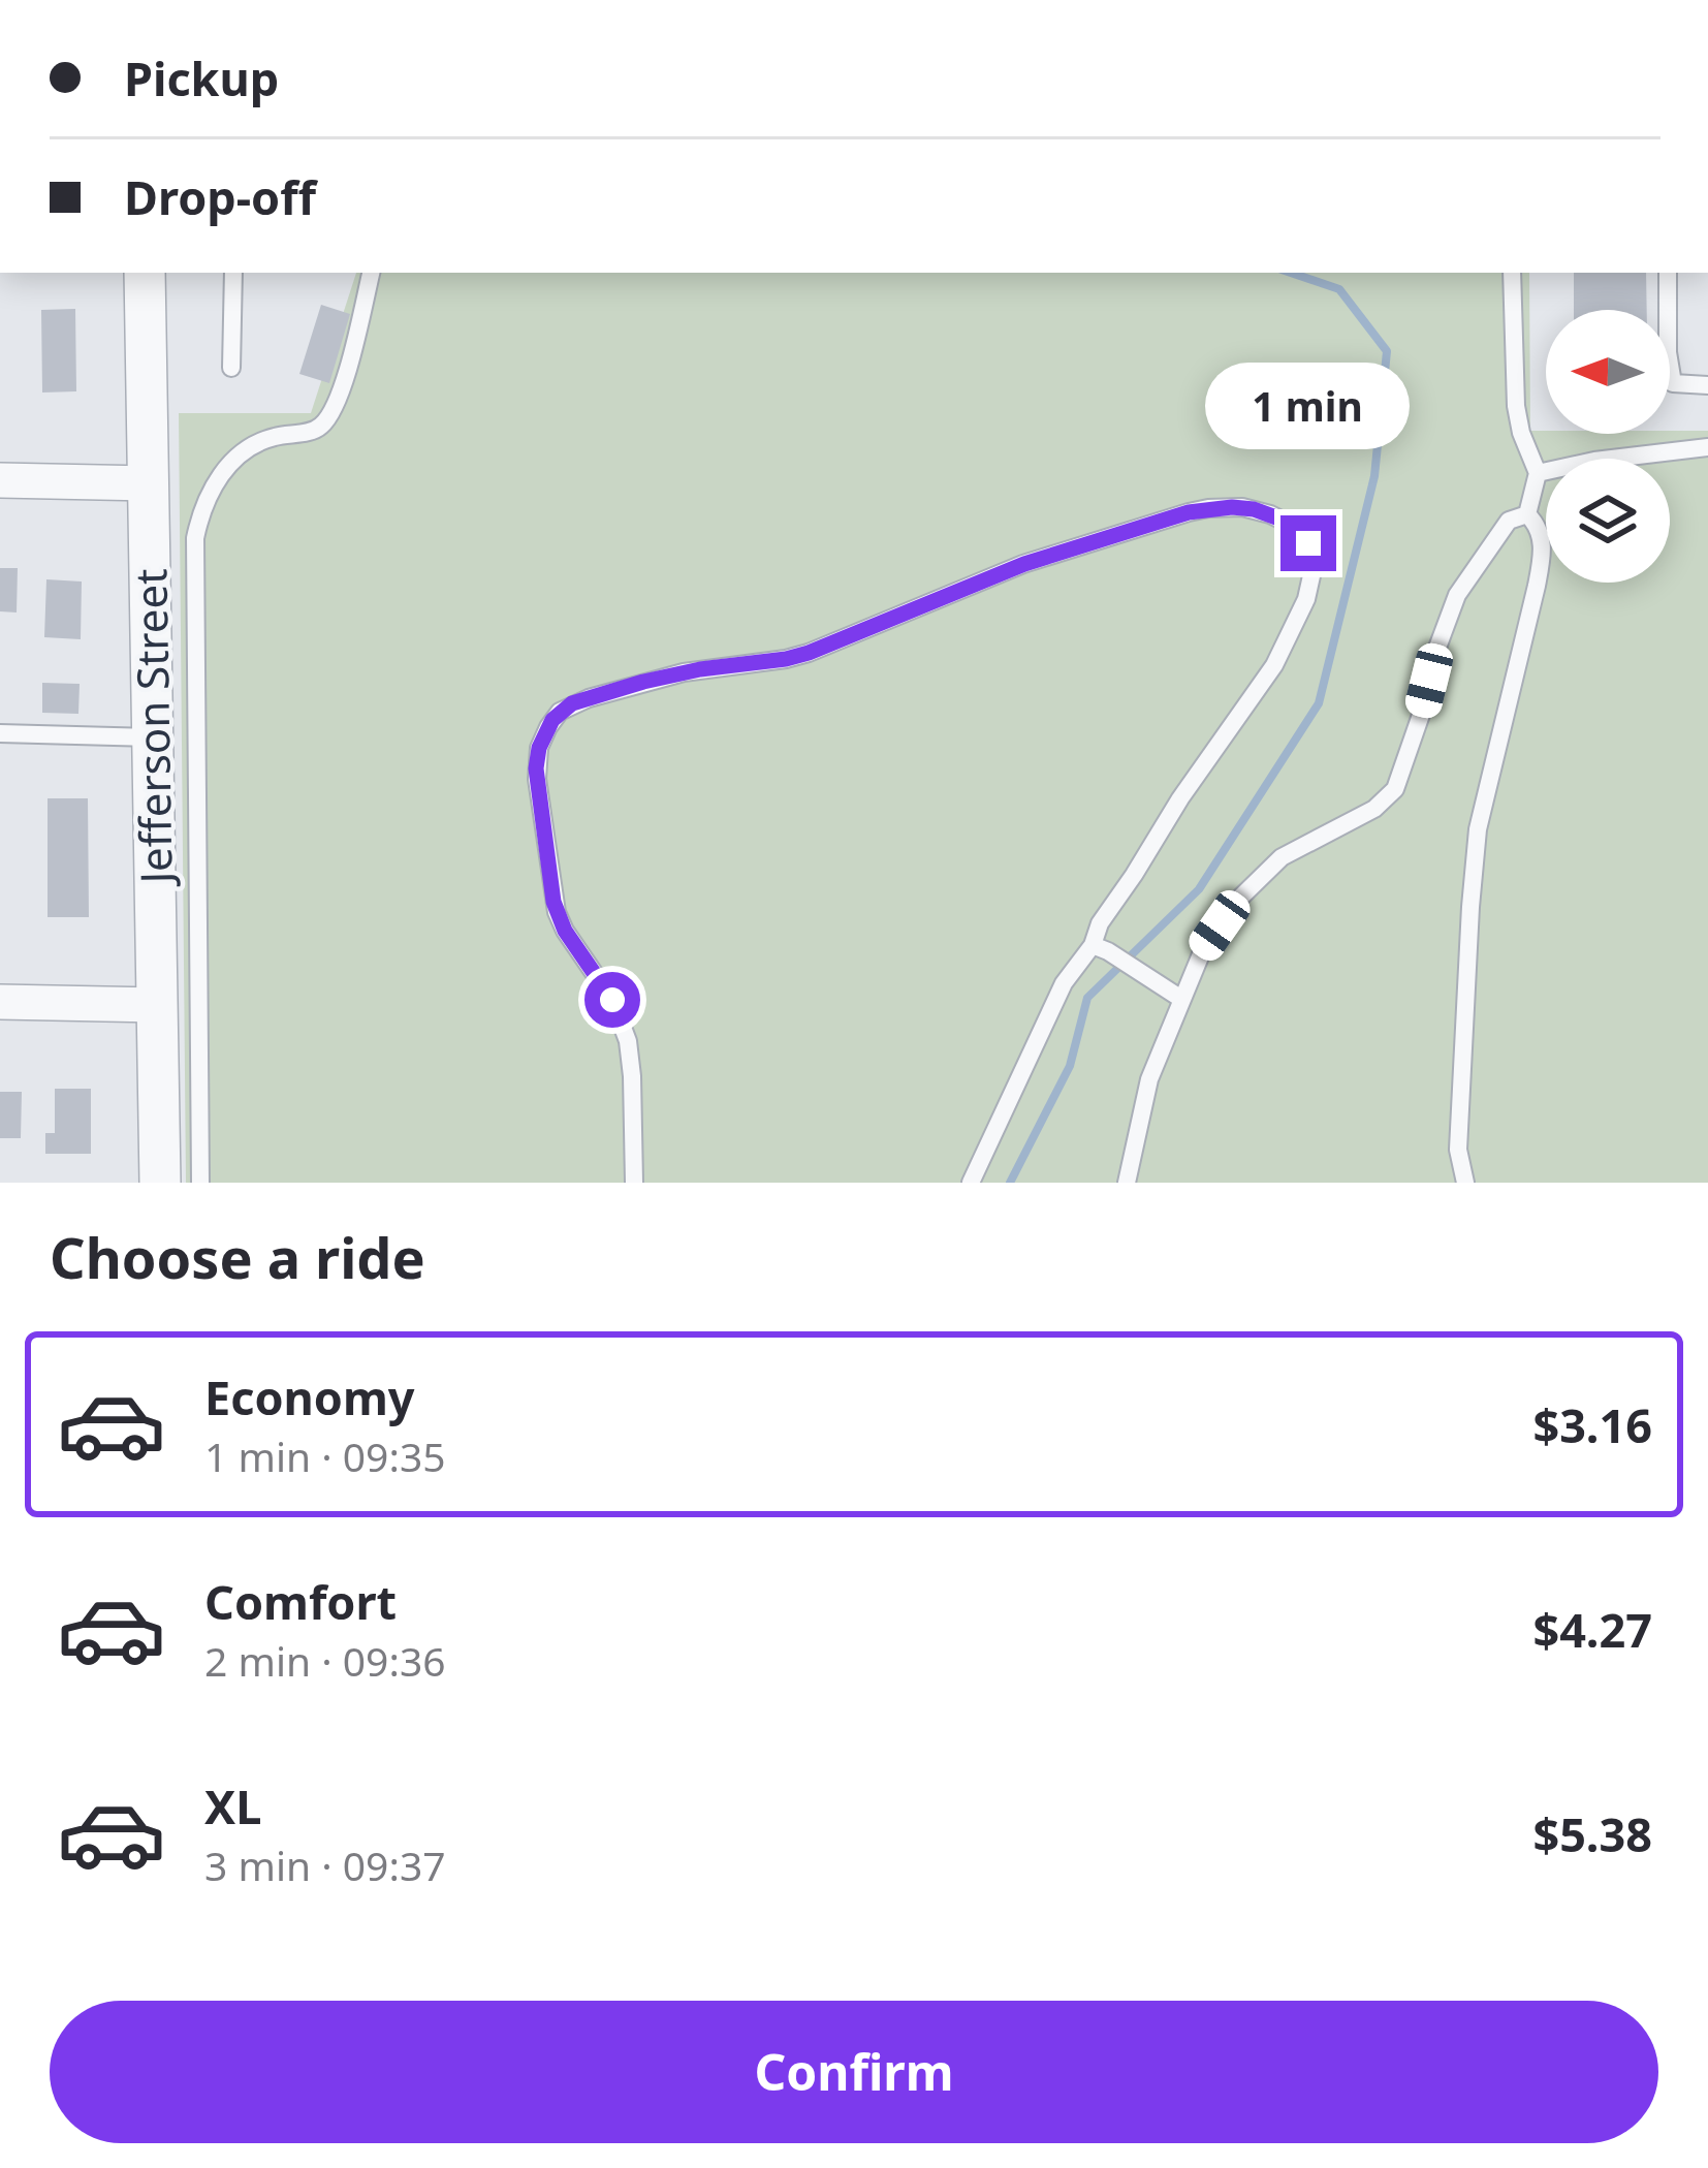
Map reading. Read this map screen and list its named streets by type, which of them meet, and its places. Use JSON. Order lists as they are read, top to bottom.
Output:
{
  "streets": {
    "street": ["Jefferson Street"]
  },
  "north": "left",
  "page": {
    "banner": ["Pickup", "Drop-off"],
    "bubble": "1 min",
    "heading": "Choose a ride",
    "list": [
      {
        "name": "Economy",
        "note": "1 min · 09:35",
        "value": "$3.16"
      },
      {
        "name": "Comfort",
        "note": "2 min · 09:36",
        "value": "$4.27"
      },
      {
        "name": "XL",
        "note": "3 min · 09:37",
        "value": "$5.38"
      }
    ],
    "buttons": "Confirm"
  }
}
